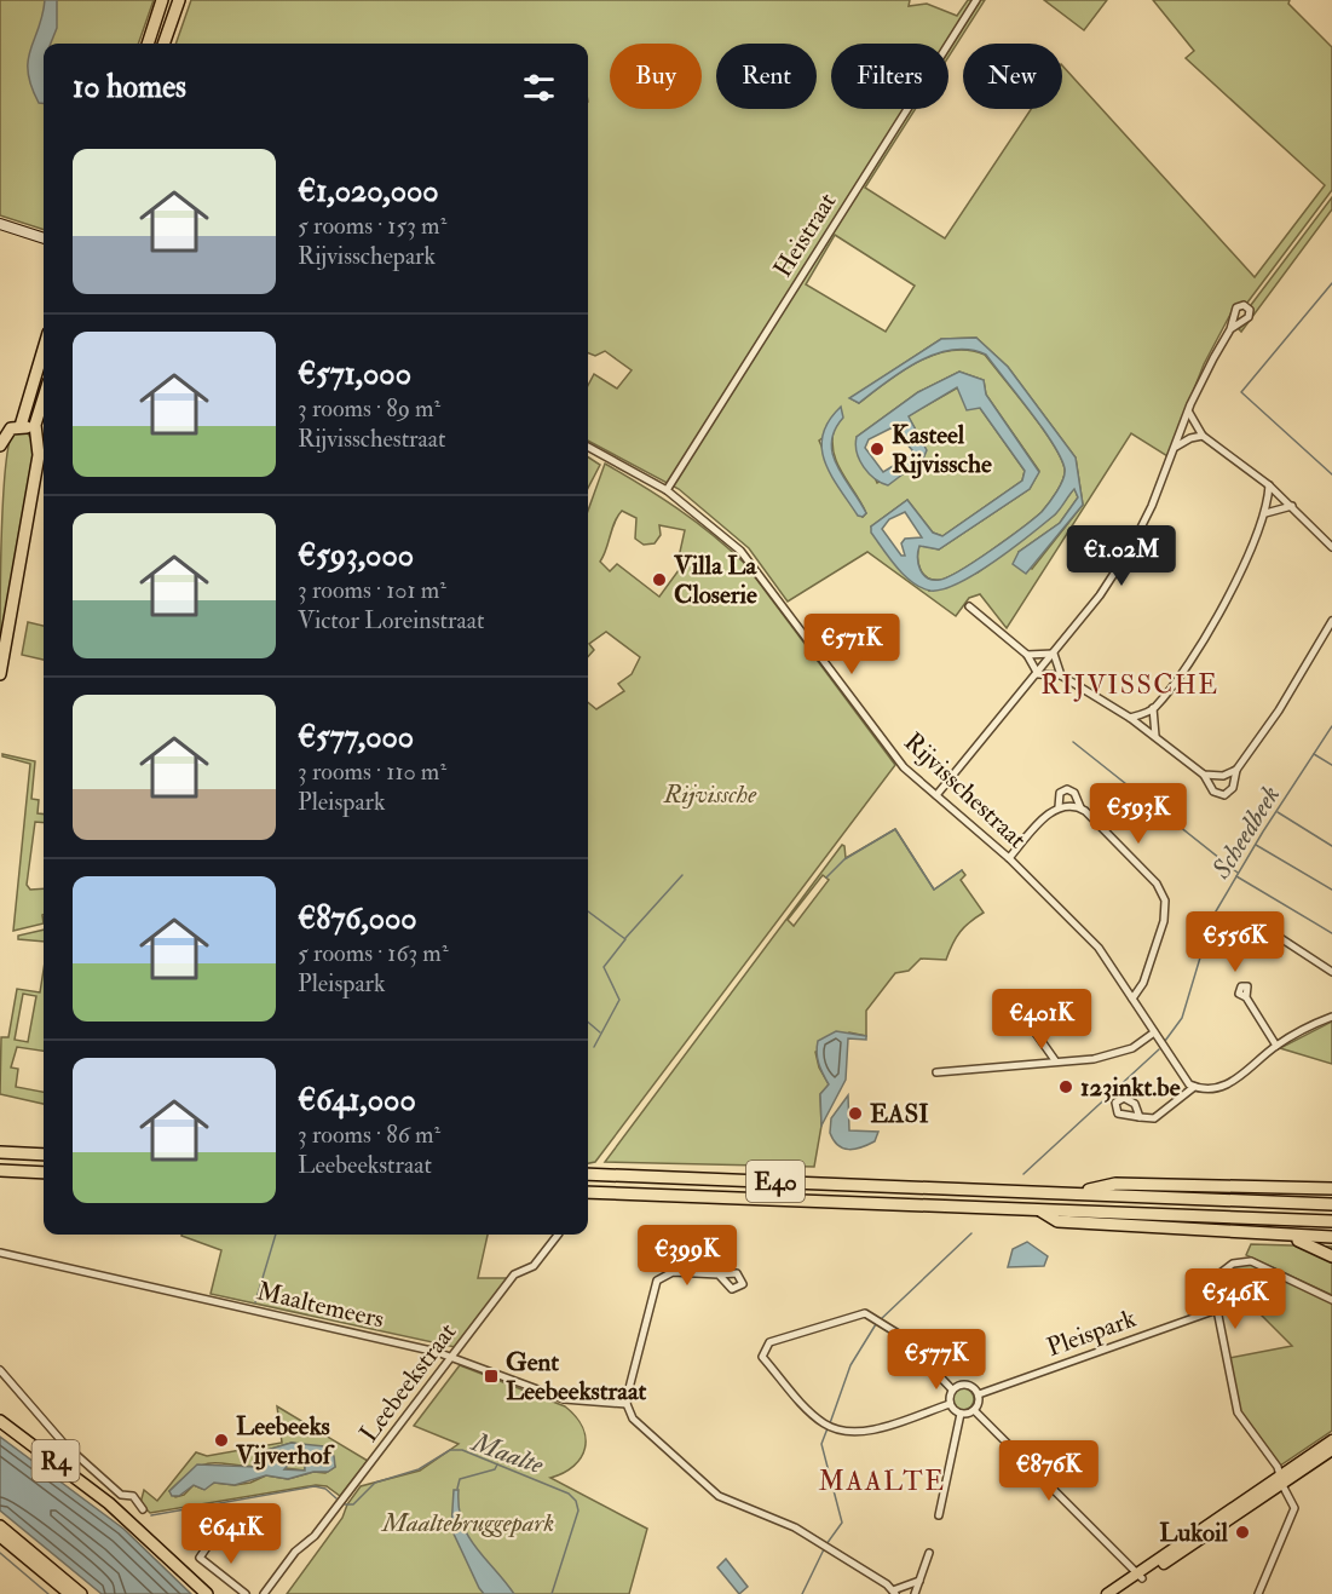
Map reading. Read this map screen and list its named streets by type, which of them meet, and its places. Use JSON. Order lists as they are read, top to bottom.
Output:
{
  "streets": {
    "highway": ["E40", "R4"],
    "street": [
      "Heistraat",
      "Rijvisschestraat",
      "Maaltemeers",
      "Pleispark",
      "Leebeekstraat"
    ]
  },
  "crossings": [
    ["Heistraat", "Rijvisschestraat"],
    ["Maaltemeers", "Leebeekstraat"]
  ],
  "districts": ["RIJVISSCHE", "MAALTE"],
  "water": ["Scheedbeek", "Maalte"],
  "parks": ["Rijvissche", "Maaltebruggepark"],
  "places": {
    "other": [
      "Kasteel Rijvissche",
      "Villa La Closerie",
      "123inkt.be",
      "EASI",
      "Leebeeks Vijverhof",
      "Lukoil"
    ],
    "transit": ["Gent Leebeekstraat"]
  },
  "page": {
    "chip": [
      "Buy",
      "Rent",
      "Filters",
      "New"
    ],
    "heading": "10 homes",
    "list": [
      {
        "name": "€1,020,000",
        "note": "5 rooms · 153 m² · Rijvisschepark"
      },
      {
        "name": "€571,000",
        "note": "3 rooms · 89 m² · Rijvisschestraat"
      },
      {
        "name": "€593,000",
        "note": "3 rooms · 101 m² · Victor Loreinstraat"
      },
      {
        "name": "€577,000",
        "note": "3 rooms · 110 m² · Pleispark"
      },
      {
        "name": "€876,000",
        "note": "5 rooms · 163 m² · Pleispark"
      },
      {
        "name": "€641,000",
        "note": "3 rooms · 86 m² · Leebeekstraat"
      }
    ],
    "price": [
      "€1.02M",
      "€571K",
      "€593K",
      "€556K",
      "€401K",
      "€399K",
      "€546K",
      "€577K",
      "€876K",
      "€641K"
    ]
  }
}
